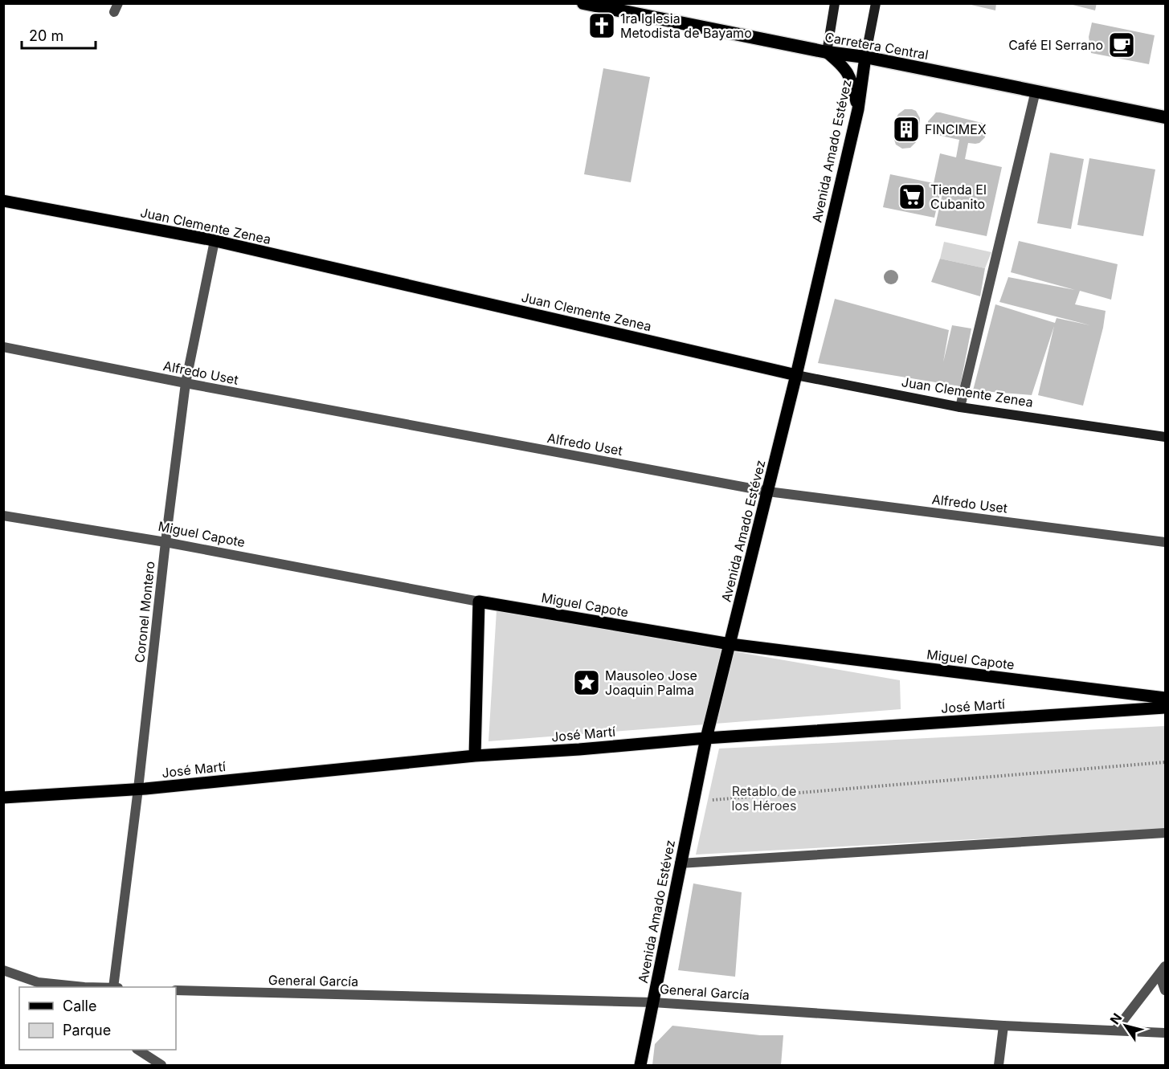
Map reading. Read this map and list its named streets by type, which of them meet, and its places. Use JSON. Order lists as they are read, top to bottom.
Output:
{
  "streets": {
    "highway": ["Carretera Central"],
    "main road": [
      "Avenida Amado Estévez",
      "Juan Clemente Zenea",
      "Miguel Capote",
      "José Martí"
    ],
    "street": ["Alfredo Uset", "Coronel Montero", "General García"]
  },
  "crossings": [
    ["Carretera Central", "Avenida Amado Estévez"],
    ["Avenida Amado Estévez", "Juan Clemente Zenea"],
    ["Avenida Amado Estévez", "Alfredo Uset"],
    ["Avenida Amado Estévez", "Miguel Capote"],
    ["Avenida Amado Estévez", "José Martí"],
    ["Avenida Amado Estévez", "General García"],
    ["Juan Clemente Zenea", "Coronel Montero"],
    ["Alfredo Uset", "Coronel Montero"],
    ["Miguel Capote", "Coronel Montero"],
    ["Coronel Montero", "José Martí"]
  ],
  "parks": ["Retablo de los Héroes"],
  "places": {
    "church": ["1ra Iglesia Metodista de Bayamo"],
    "cafe": ["Café El Serrano"],
    "building": ["FINCIMEX"],
    "supermarket": ["Tienda El Cubanito"],
    "place": ["Mausoleo Jose Joaquin Palma"]
  },
  "legend": ["Calle", "Parque"],
  "scale_bar": "20 m",
  "north": "top left"
}
